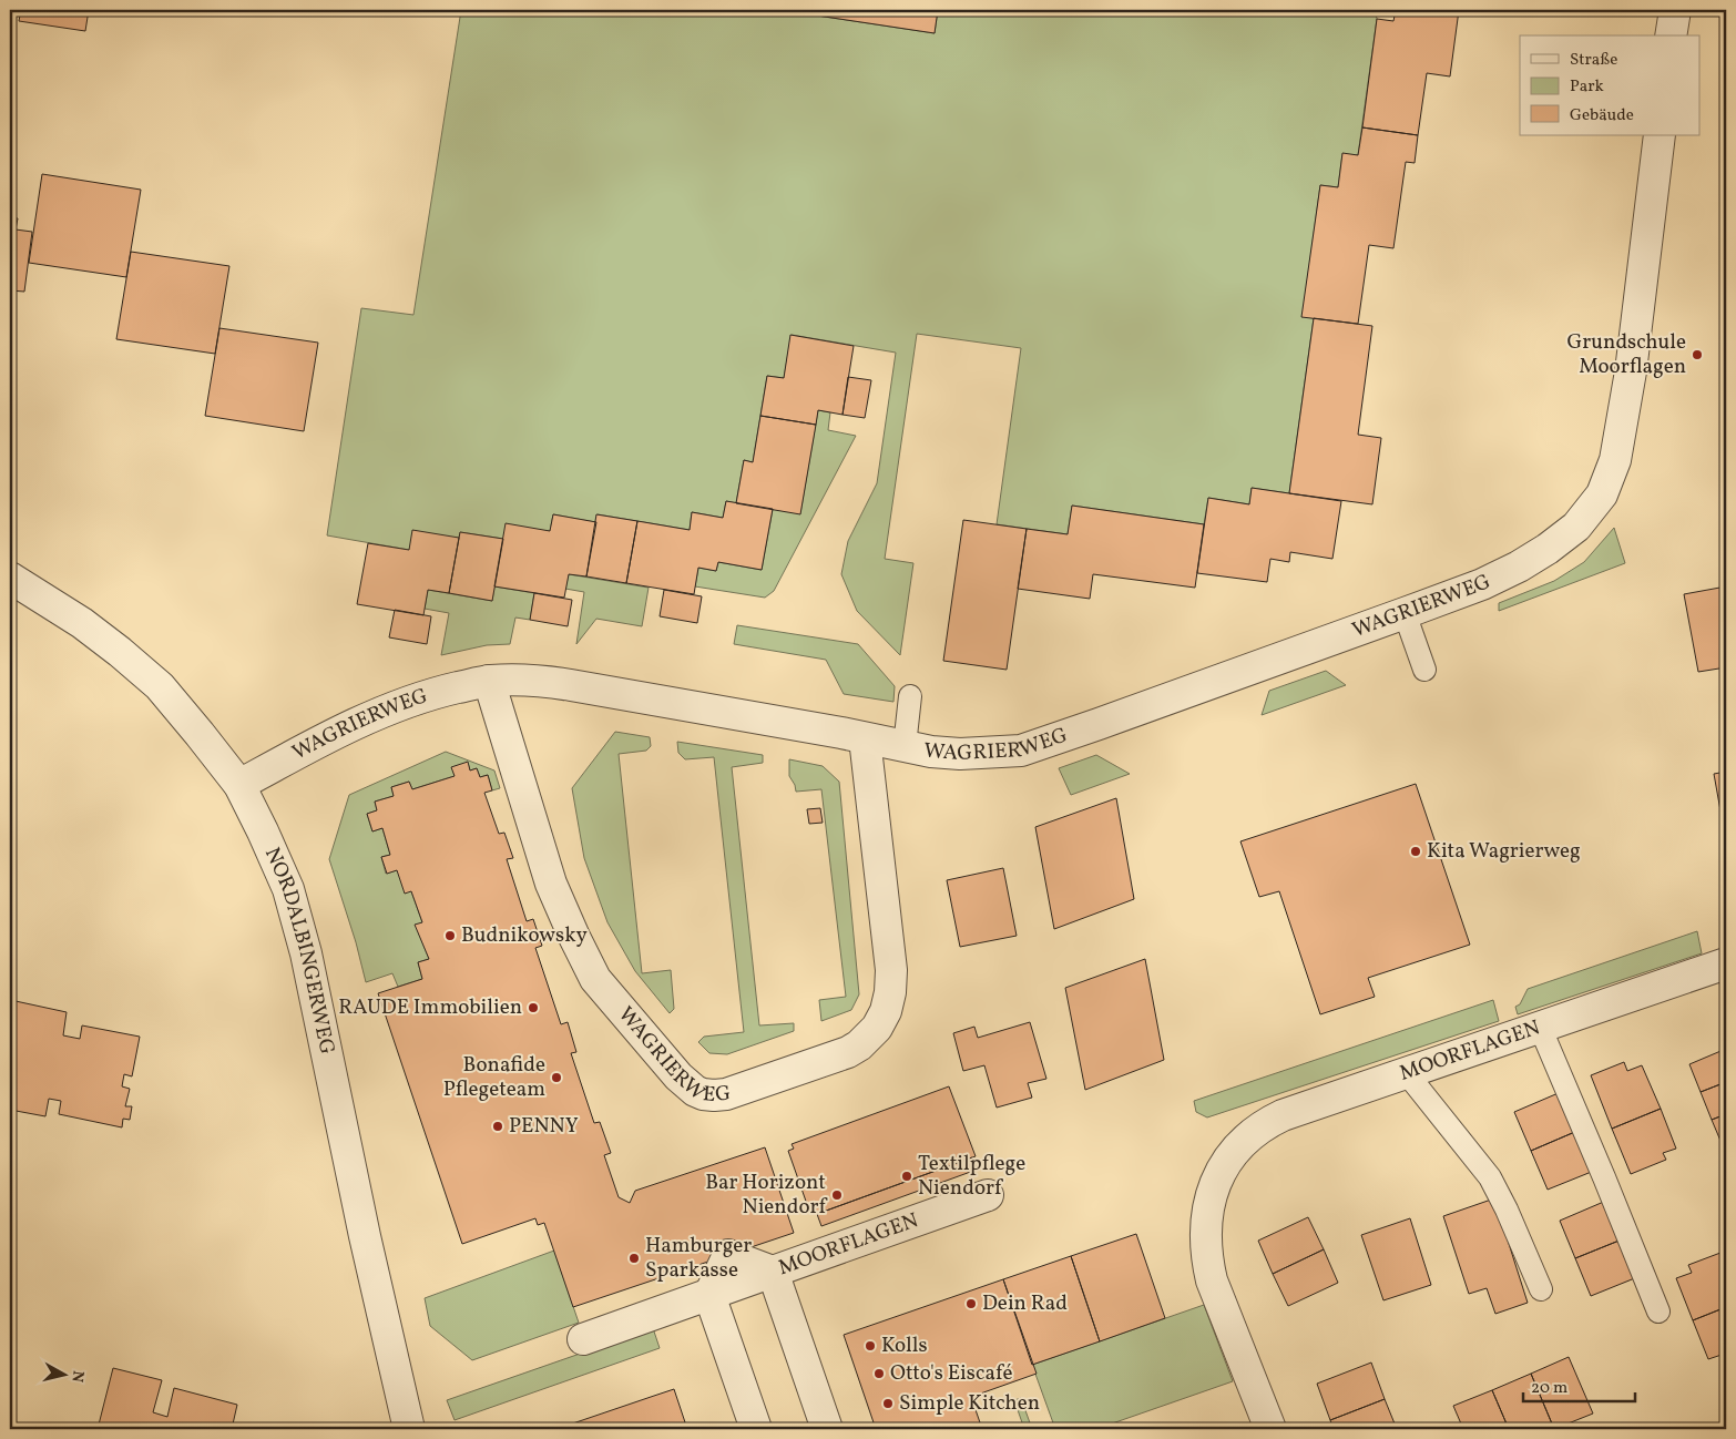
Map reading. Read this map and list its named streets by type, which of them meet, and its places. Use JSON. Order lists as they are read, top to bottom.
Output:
{
  "streets": {
    "street": ["WAGRIERWEG", "NORDALBINGERWEG", "MOORFLAGEN"]
  },
  "crossings": [
    ["WAGRIERWEG", "NORDALBINGERWEG"]
  ],
  "places": [
    "Grundschule Moorflagen",
    "Kita Wagrierweg",
    "Budnikowsky",
    "RAUDE Immobilien",
    "Bonafide Pflegeteam",
    "PENNY",
    "Textilpflege Niendorf",
    "Bar Horizont Niendorf",
    "Hamburger Sparkasse",
    "Dein Rad",
    "Kolls",
    "Otto's Eiscafé",
    "Simple Kitchen"
  ],
  "legend": ["Straße", "Park", "Gebäude"],
  "scale_bar": "20 m",
  "north": "right"
}
